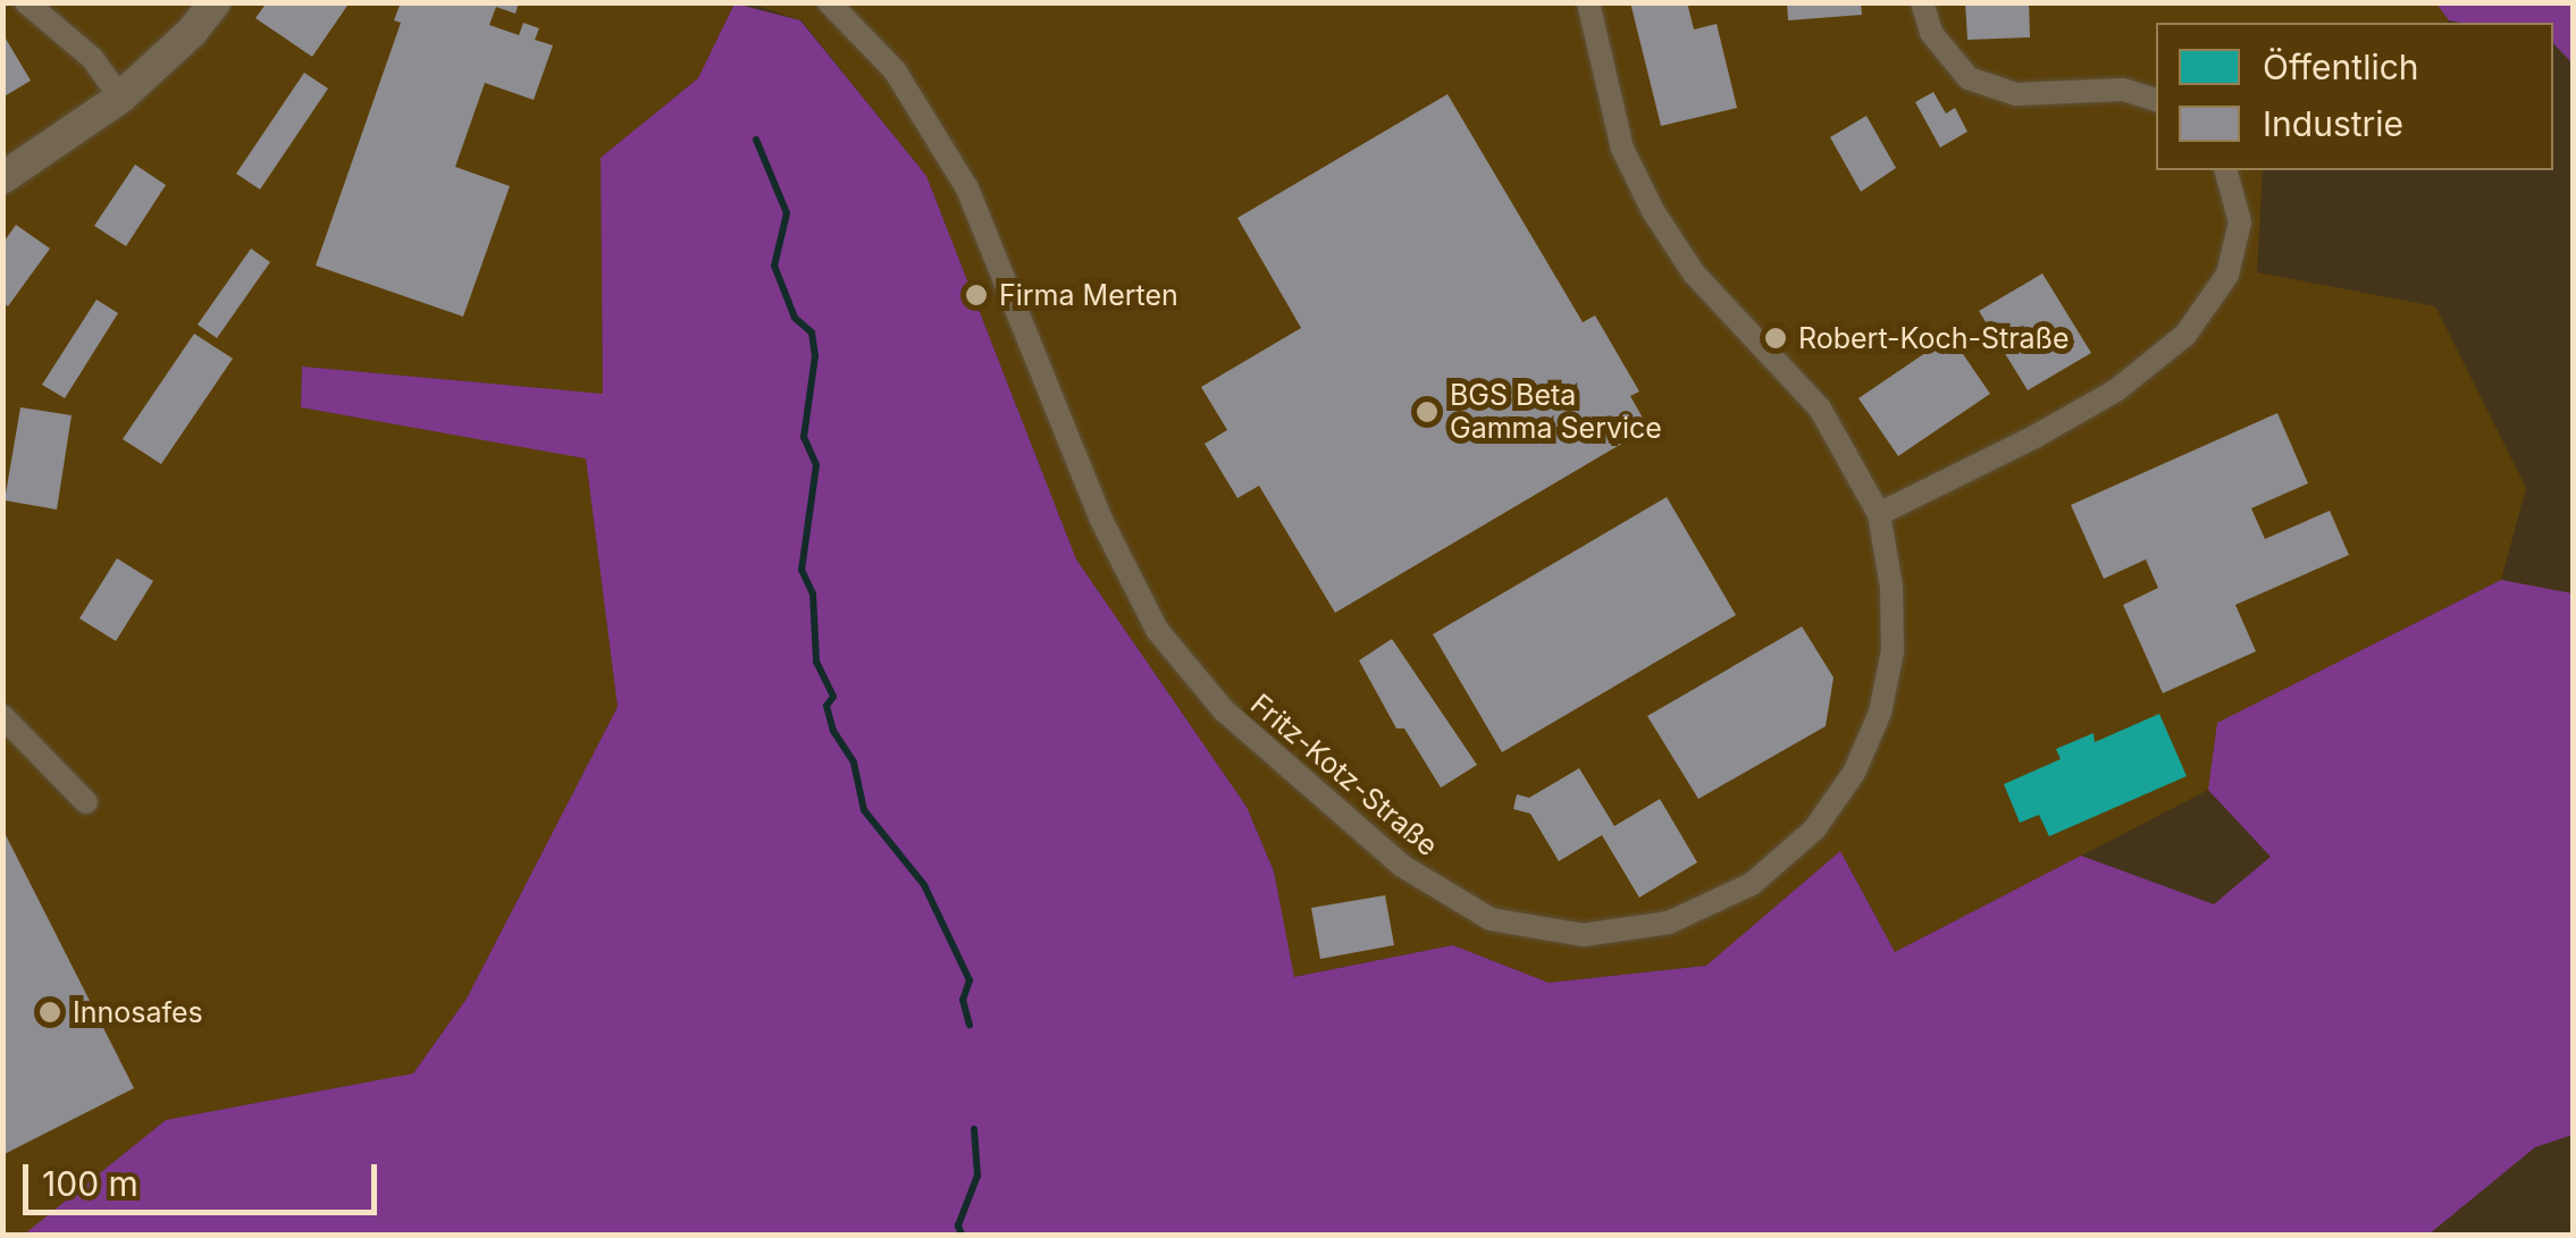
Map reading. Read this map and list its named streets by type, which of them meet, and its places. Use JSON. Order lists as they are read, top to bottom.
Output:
{
  "streets": {
    "street": ["Fritz-Kotz-Straße"]
  },
  "places": [
    "Firma Merten",
    "Robert-Koch-Straße",
    "BGS Beta Gamma Service",
    "Innosafes"
  ],
  "legend": ["Öffentlich", "Industrie"],
  "scale_bar": "100 m"
}
